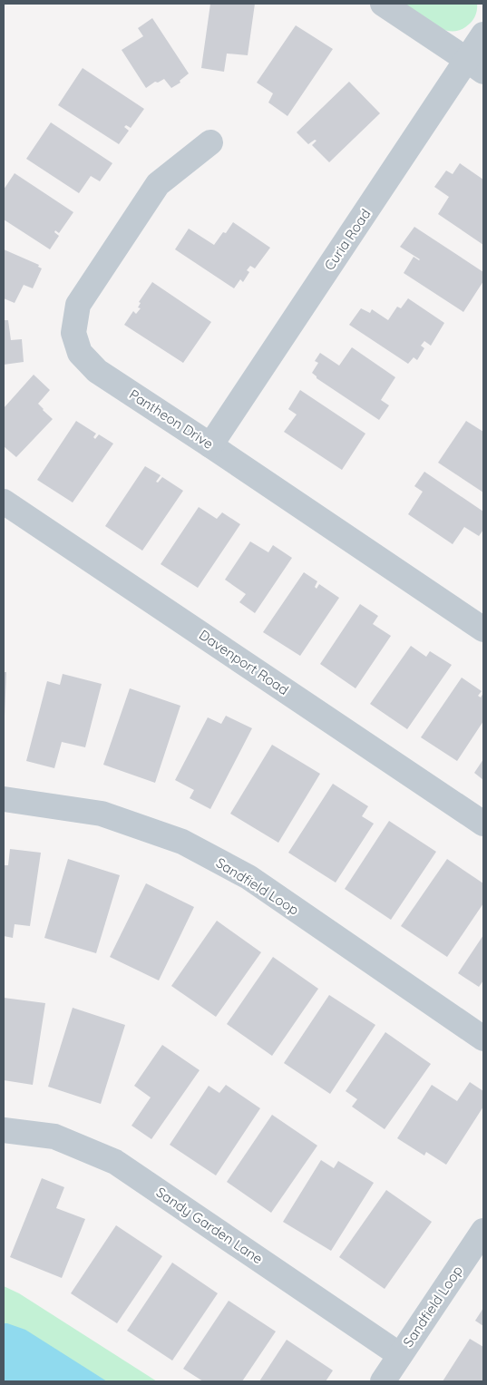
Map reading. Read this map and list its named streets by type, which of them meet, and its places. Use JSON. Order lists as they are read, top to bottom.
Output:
{
  "streets": {
    "street": [
      "Curia Road",
      "Pantheon Drive",
      "Davenport Road",
      "Sandfield Loop",
      "Sandy Garden Lane"
    ]
  },
  "crossings": [
    ["Curia Road", "Pantheon Drive"],
    ["Sandfield Loop", "Sandy Garden Lane"]
  ]
}
